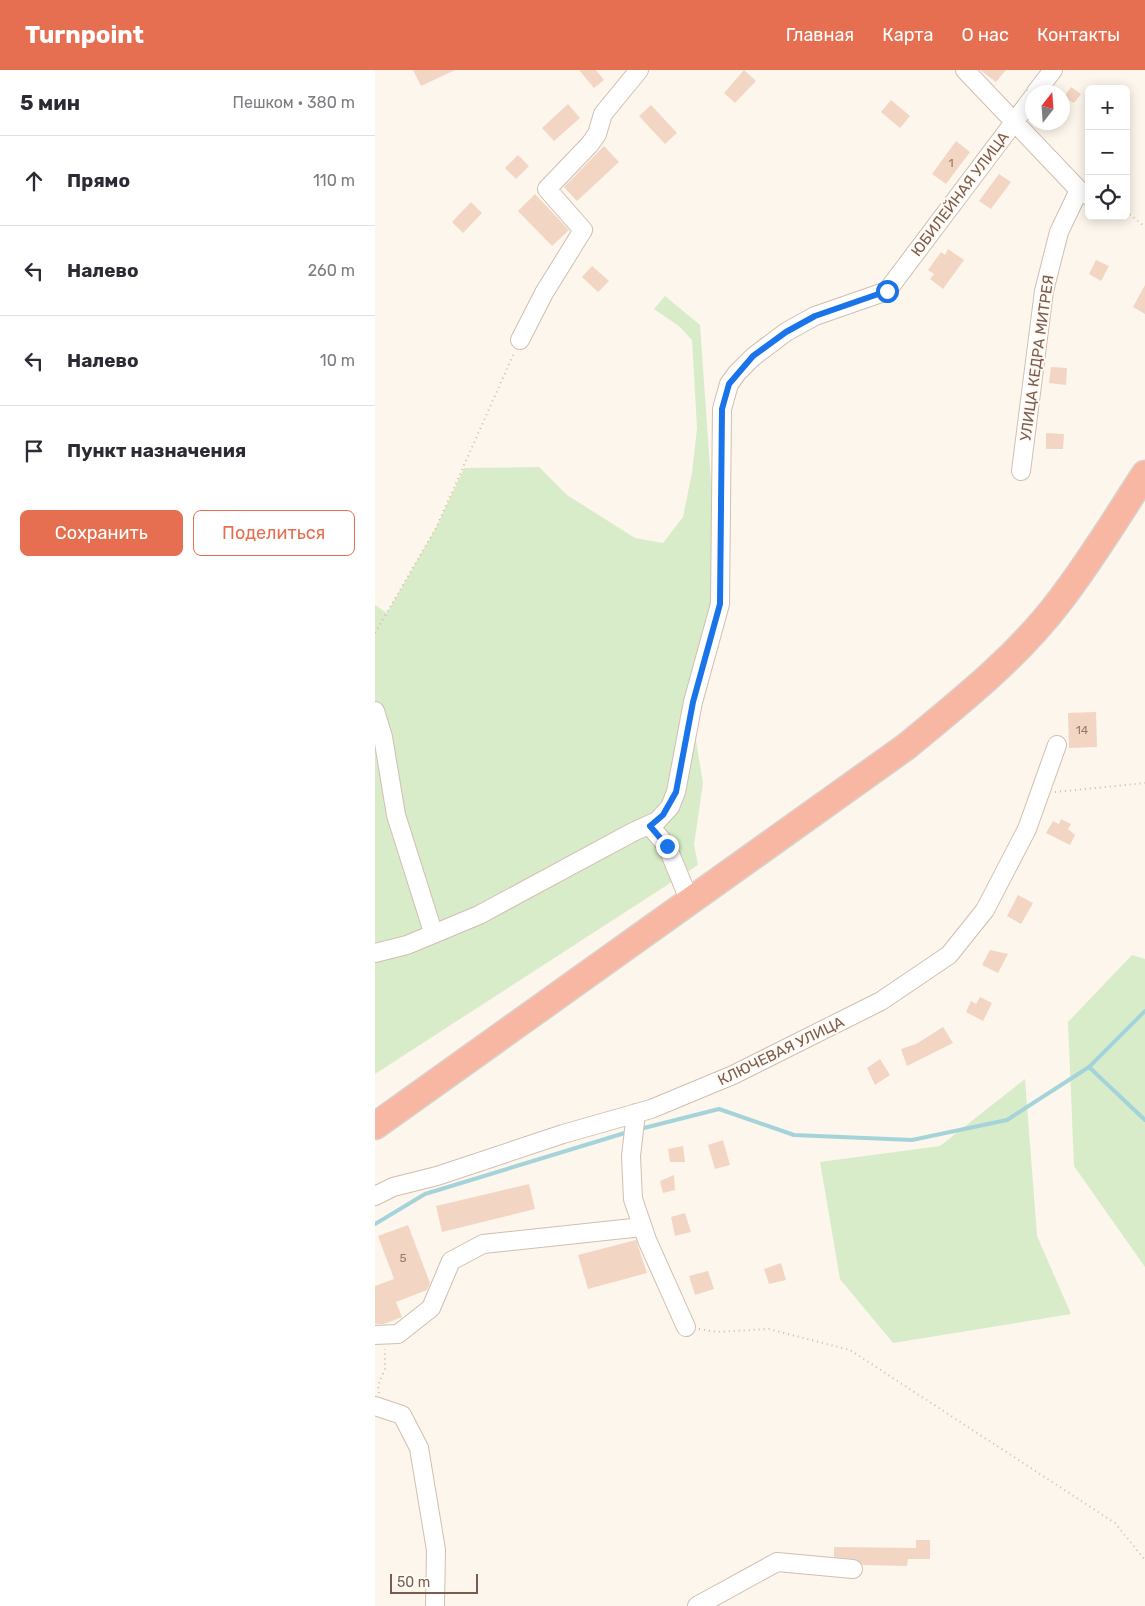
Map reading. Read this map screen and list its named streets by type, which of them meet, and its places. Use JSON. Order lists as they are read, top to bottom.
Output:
{
  "streets": {
    "street": ["ЮБИЛЕЙНАЯ УЛИЦА", "УЛИЦА КЕДРА МИТРЕЯ", "КЛЮЧЕВАЯ УЛИЦА"]
  },
  "house_numbers": ["1", "14", "5"],
  "scale_bar": "50 m",
  "north": "top",
  "page": {
    "header": "Turnpoint",
    "nav": [
      "Главная",
      "Карта",
      "О нас",
      "Контакты"
    ],
    "heading": ["5 мин", "Пешком · 380 m"],
    "map_buttons": ["+", "−"],
    "list": [
      ["Прямо", "110 m"],
      ["Налево", "260 m"],
      ["Налево", "10 m"],
      "Пункт назначения"
    ],
    "buttons": ["Сохранить", "Поделиться"],
    "scale": "50 m"
  }
}
